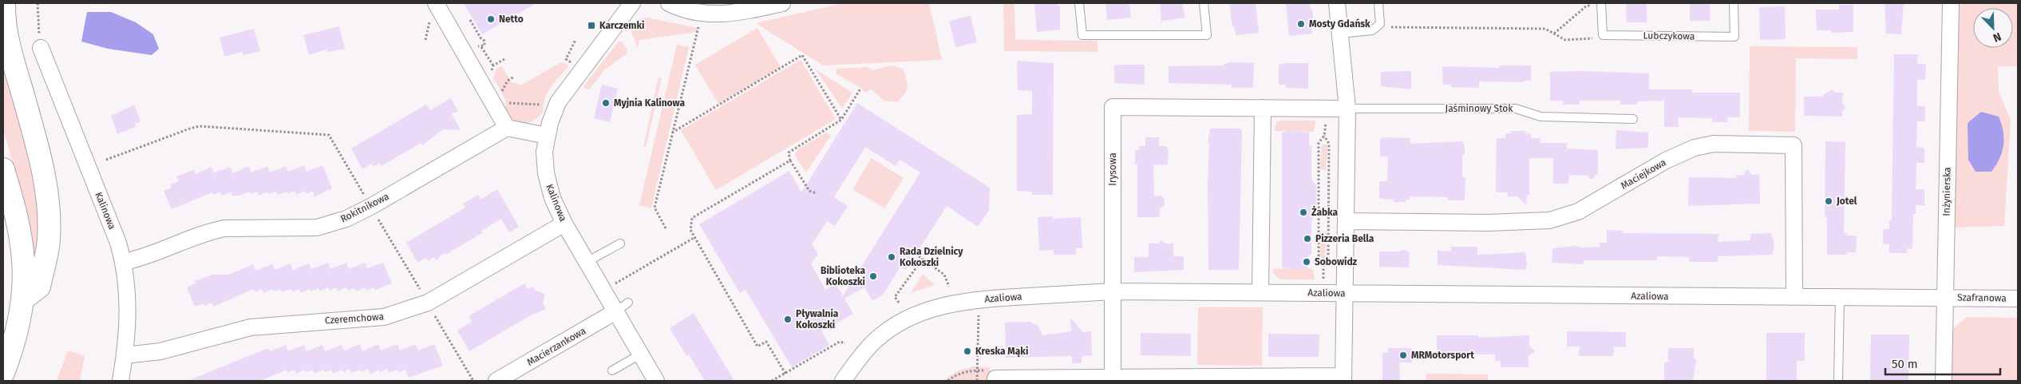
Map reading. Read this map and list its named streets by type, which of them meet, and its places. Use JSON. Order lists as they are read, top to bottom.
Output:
{
  "streets": {
    "street": [
      "Irysowa",
      "Maciejkowa",
      "Inżynierska",
      "Kalinowa",
      "Rokitnikowa",
      "Azaliowa",
      "Szafranowa",
      "Czeremchowa",
      "Macierzankowa"
    ],
    "lane": ["Lubczykowa", "Jaśminowy Stok"]
  },
  "crossings": [
    ["Jaśminowy Stok", "Irysowa"],
    ["Irysowa", "Azaliowa"],
    ["Maciejkowa", "Azaliowa"],
    ["Inżynierska", "Azaliowa"],
    ["Inżynierska", "Szafranowa"],
    ["Kalinowa", "Rokitnikowa"],
    ["Kalinowa", "Czeremchowa"],
    ["Kalinowa", "Macierzankowa"],
    ["Azaliowa", "Szafranowa"]
  ],
  "places": {
    "other": [
      "Netto",
      "Mosty Gdańsk",
      "Myjnia Kalinowa",
      "Jotel",
      "Żabka",
      "Pizzeria Bella",
      "Rada Dzielnicy Kokoszki",
      "Sobowidz",
      "Biblioteka Kokoszki",
      "Pływalnia Kokoszki",
      "Kreska Mąki",
      "MRMotorsport"
    ],
    "transit": ["Karczemki"]
  },
  "scale_bar": "50 m",
  "north": "bottom right"
}
